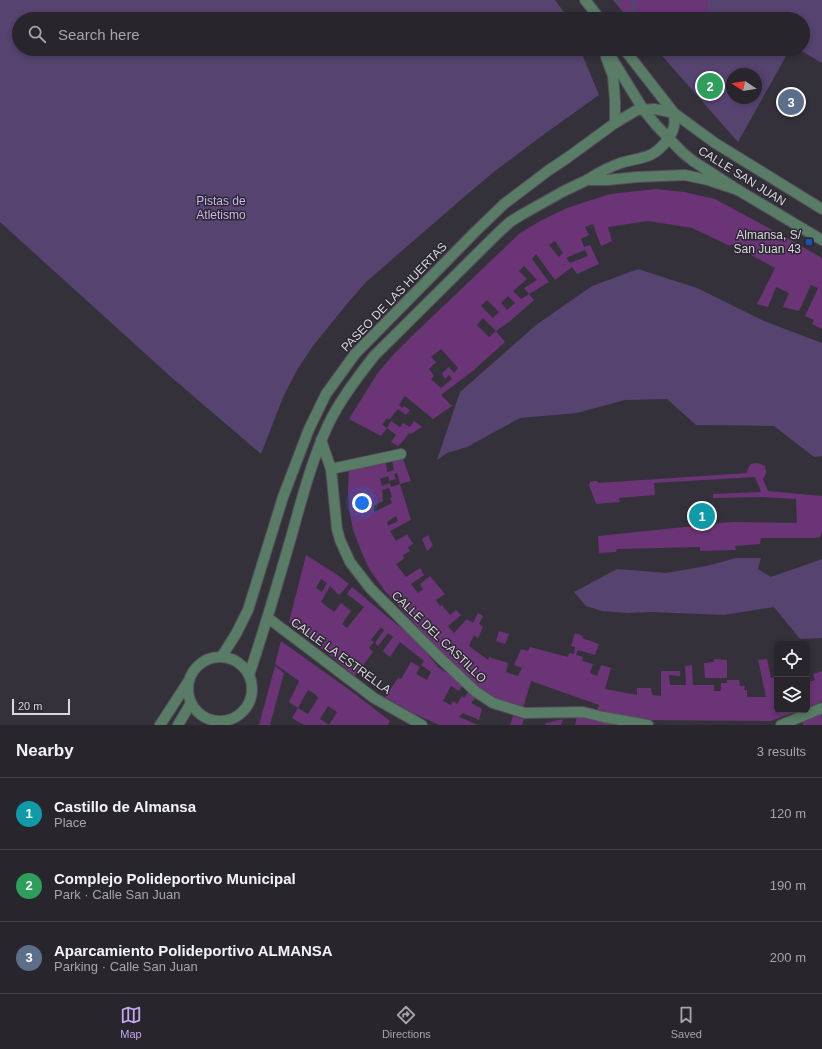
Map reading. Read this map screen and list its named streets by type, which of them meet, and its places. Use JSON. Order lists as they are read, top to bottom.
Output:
{
  "streets": {
    "street": [
      "CALLE SAN JUAN",
      "PASEO DE LAS HUERTAS",
      "CALLE DEL CASTILLO",
      "CALLE LA ESTRELLA"
    ]
  },
  "crossings": [
    ["CALLE SAN JUAN", "PASEO DE LAS HUERTAS"]
  ],
  "parks": ["Pistas de Atletismo"],
  "places": {
    "transit": ["Almansa, S/ San Juan 43"]
  },
  "scale_bar": "20 m",
  "north": "left",
  "page": {
    "search": "Search here",
    "pins": ["2", "3", "1"],
    "scale": "20 m",
    "heading": ["Nearby", "3 results"],
    "list": [
      {
        "mark": "1",
        "name": "Castillo de Almansa",
        "note": "Place",
        "value": "120 m"
      },
      {
        "mark": "2",
        "name": "Complejo Polideportivo Municipal",
        "note": "Park · Calle San Juan",
        "value": "190 m"
      },
      {
        "mark": "3",
        "name": "Aparcamiento Polideportivo ALMANSA",
        "note": "Parking · Calle San Juan",
        "value": "200 m"
      }
    ],
    "nav": ["Map", "Directions", "Saved"]
  }
}
